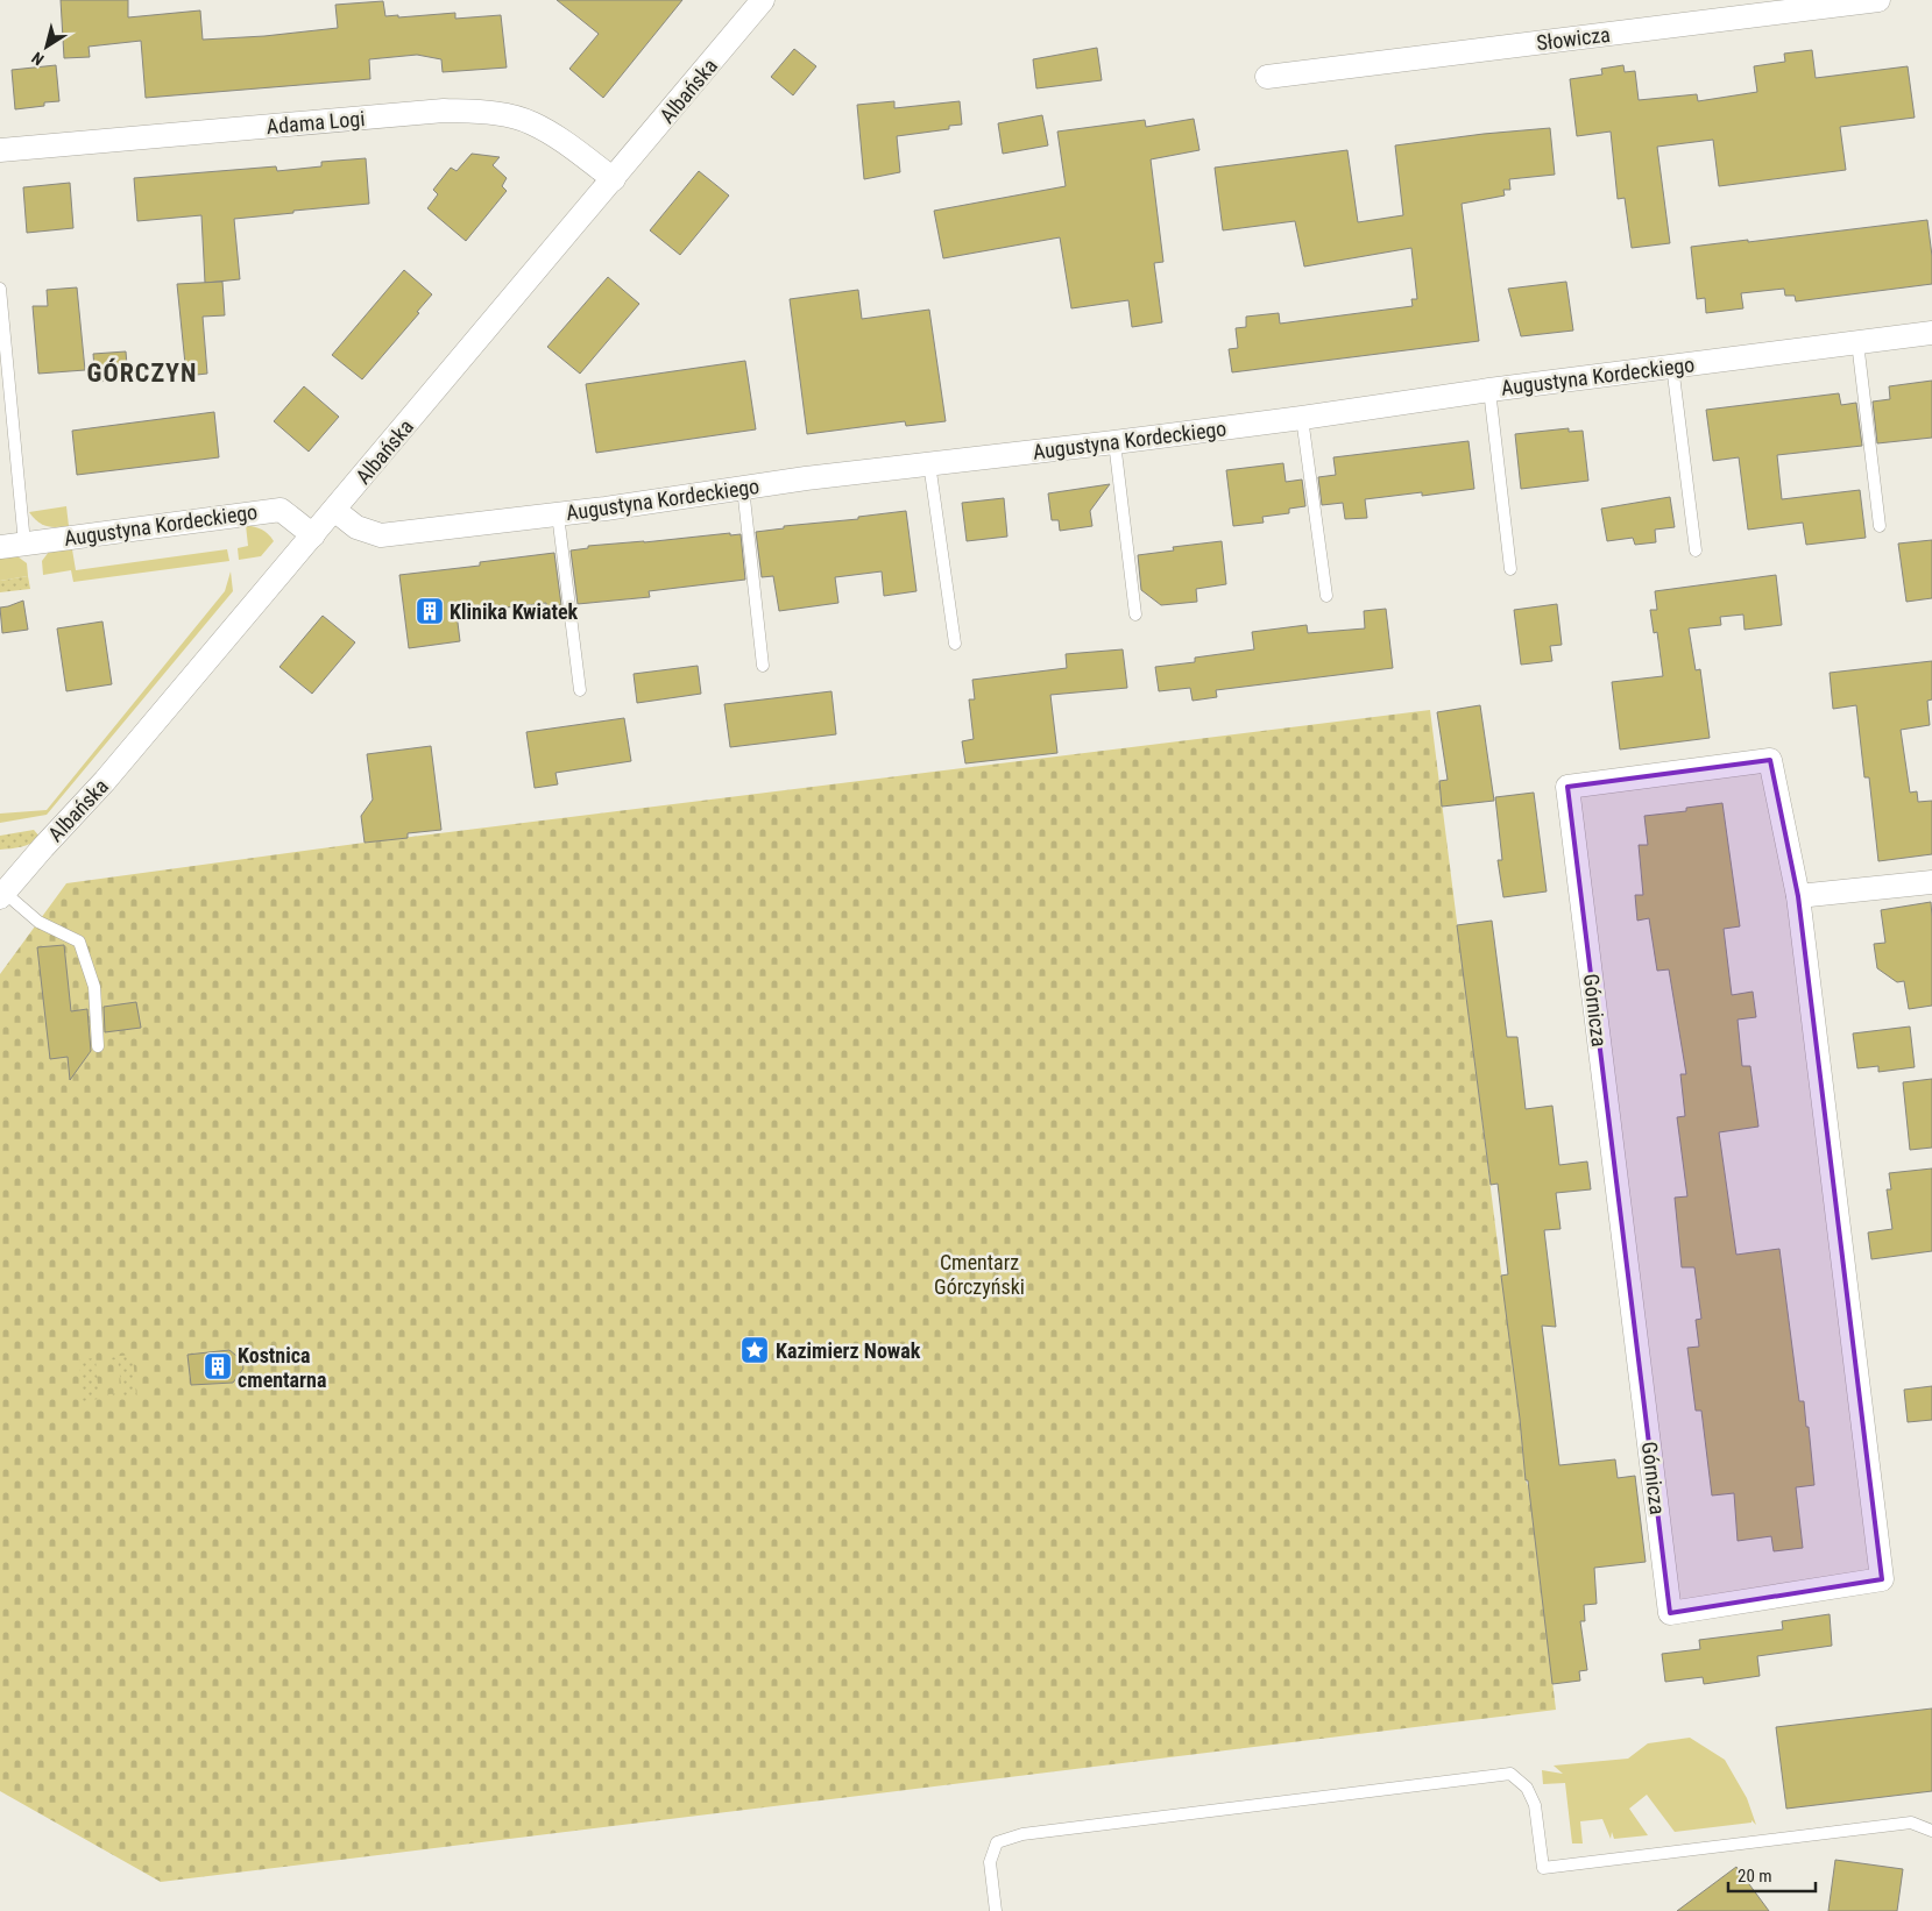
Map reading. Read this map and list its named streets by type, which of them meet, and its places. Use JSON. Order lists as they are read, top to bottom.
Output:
{
  "streets": {
    "street": [
      "Słowicza",
      "Albańska",
      "Adama Logi",
      "Augustyna Kordeckiego",
      "Górnicza"
    ]
  },
  "crossings": [
    ["Albańska", "Adama Logi"],
    ["Albańska", "Augustyna Kordeckiego"]
  ],
  "districts": ["GÓRCZYN"],
  "parks": ["Cmentarz Górczyński"],
  "places": {
    "building": ["Klinika Kwiatek", "Kostnica cmentarna"],
    "place": ["Kazimierz Nowak"]
  },
  "scale_bar": "20 m",
  "north": "bottom left"
}
